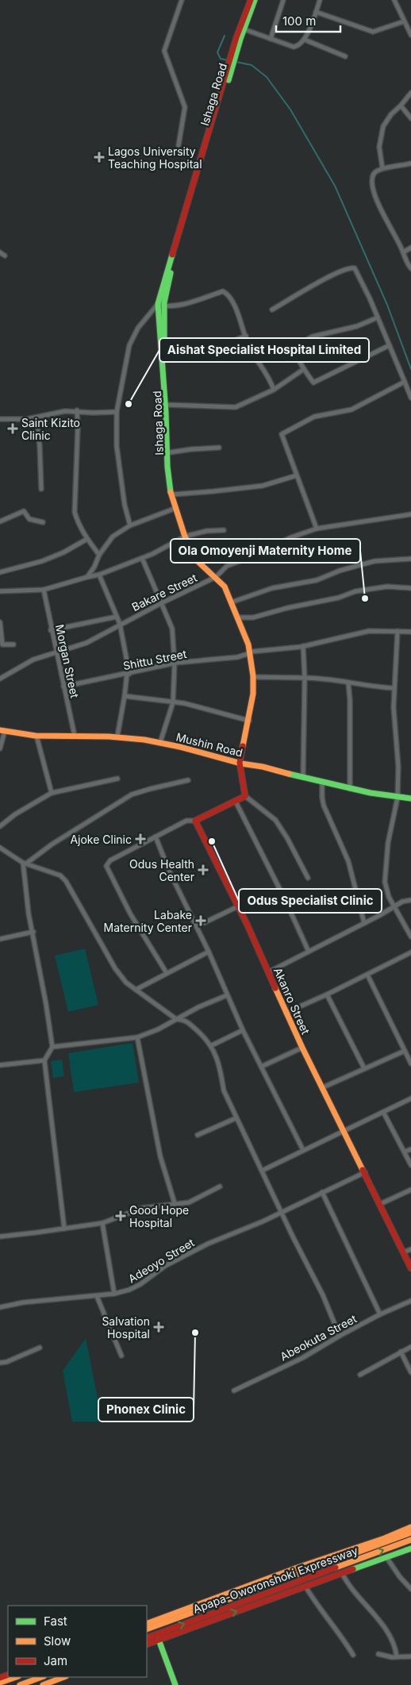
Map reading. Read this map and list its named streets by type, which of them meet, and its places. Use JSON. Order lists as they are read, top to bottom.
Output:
{
  "streets": {
    "main road": [
      "Ishaga Road",
      "Mushin Road",
      "Akanro Street",
      "Apapa-Oworonshoki Expressway"
    ],
    "street": [
      "Bakare Street",
      "Shittu Street",
      "Morgan Street",
      "Adeoyo Street",
      "Abeokuta Street"
    ]
  },
  "crossings": [
    ["Ishaga Road", "Bakare Street"],
    ["Ishaga Road", "Shittu Street"],
    ["Ishaga Road", "Mushin Road"],
    ["Bakare Street", "Morgan Street"],
    ["Shittu Street", "Morgan Street"],
    ["Morgan Street", "Mushin Road"],
    ["Akanro Street", "Adeoyo Street"]
  ],
  "places": {
    "health": [
      "Lagos University Teaching Hospital",
      "Saint Kizito Clinic",
      "Ajoke Clinic",
      "Odus Health Center",
      "Labake Maternity Center",
      "Good Hope Hospital",
      "Salvation Hospital"
    ],
    "other": [
      "Aishat Specialist Hospital Limited",
      "Ola Omoyenji Maternity Home",
      "Odus Specialist Clinic",
      "Phonex Clinic"
    ]
  },
  "legend": ["Fast", "Slow", "Jam"],
  "scale_bar": "100 m"
}
